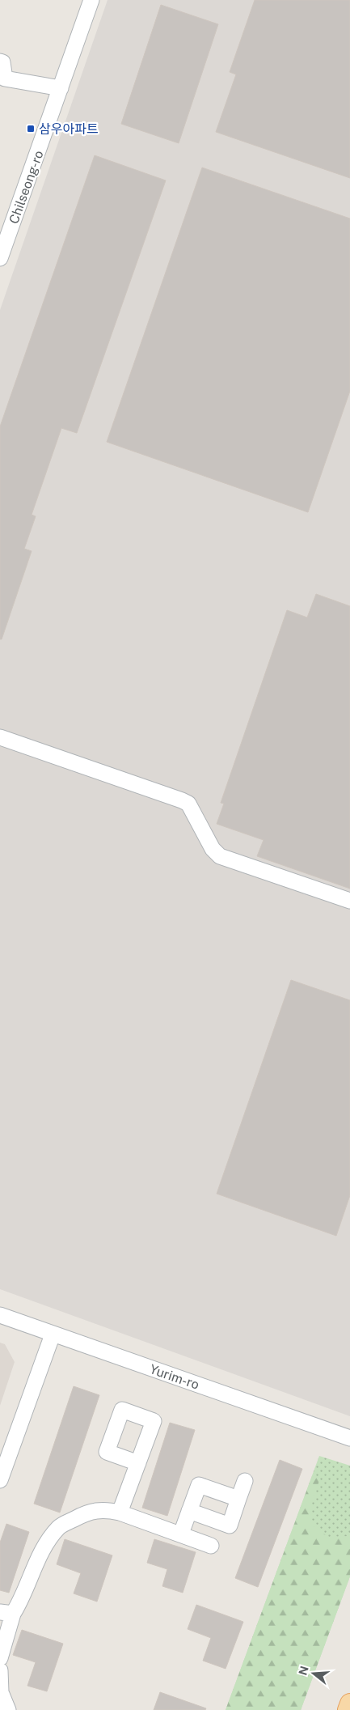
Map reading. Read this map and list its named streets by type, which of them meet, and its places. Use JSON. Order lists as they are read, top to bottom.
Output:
{
  "streets": {
    "street": ["Chilseong-ro", "Yurim-ro"]
  },
  "places": {
    "transit": ["삼우아파트"]
  },
  "north": "left"
}
